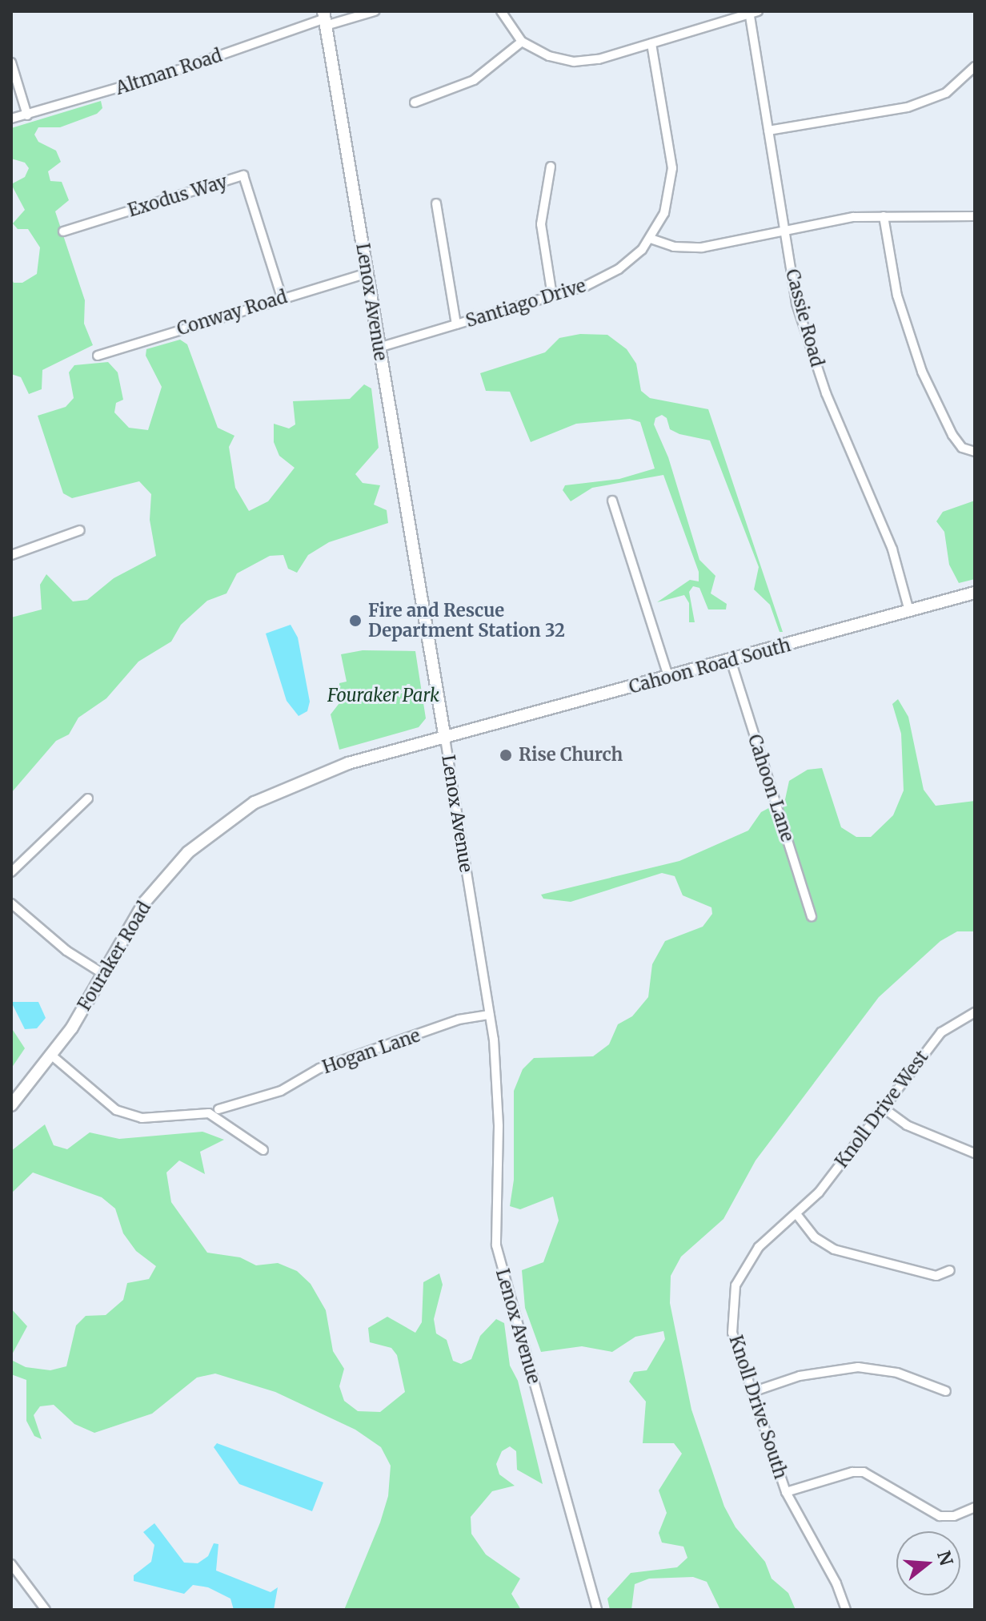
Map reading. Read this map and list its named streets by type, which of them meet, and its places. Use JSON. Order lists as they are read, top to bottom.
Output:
{
  "streets": {
    "main road": ["Lenox Avenue", "Cahoon Road South", "Fouraker Road"],
    "street": [
      "Altman Road",
      "Exodus Way",
      "Santiago Drive",
      "Conway Road",
      "Cassie Road",
      "Cahoon Lane",
      "Hogan Lane",
      "Knoll Drive West",
      "Knoll Drive South"
    ]
  },
  "crossings": [
    ["Altman Road", "Lenox Avenue"],
    ["Exodus Way", "Conway Road"],
    ["Lenox Avenue", "Santiago Drive"],
    ["Lenox Avenue", "Conway Road"],
    ["Lenox Avenue", "Cahoon Road South"],
    ["Lenox Avenue", "Fouraker Road"],
    ["Lenox Avenue", "Hogan Lane"],
    ["Cassie Road", "Cahoon Road South"],
    ["Cahoon Road South", "Cahoon Lane"],
    ["Cahoon Road South", "Fouraker Road"],
    ["Knoll Drive West", "Knoll Drive South"]
  ],
  "parks": ["Fouraker Park"],
  "places": ["Fire and Rescue Department Station 32", "Rise Church"],
  "north": "right"
}
